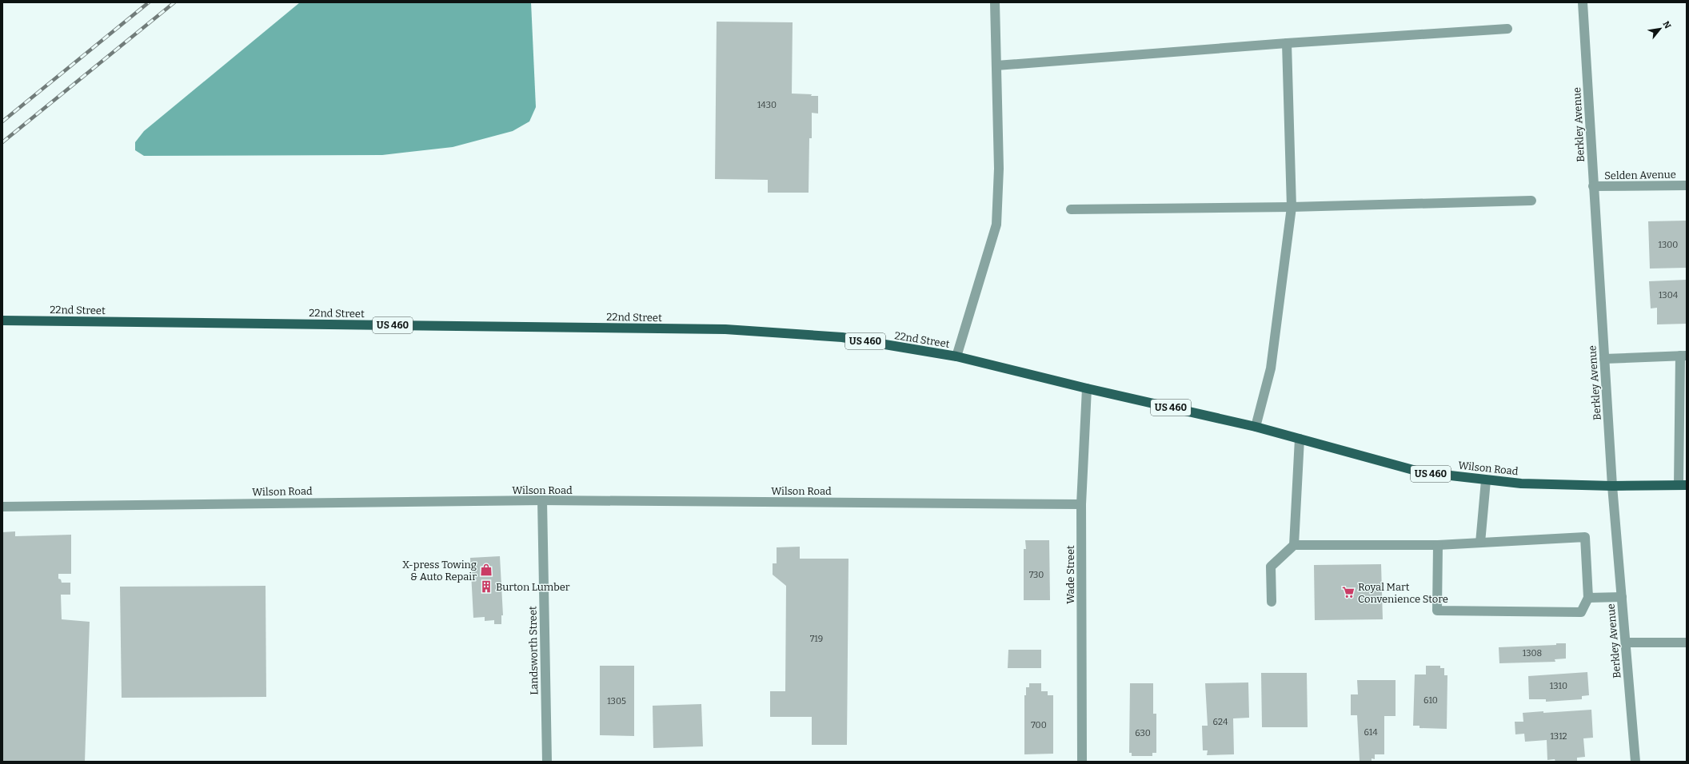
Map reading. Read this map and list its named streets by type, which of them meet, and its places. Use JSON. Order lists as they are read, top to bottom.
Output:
{
  "streets": {
    "main road": ["22nd Street", "US 460", "Wilson Road"],
    "street": [
      "Berkley Avenue",
      "Selden Avenue",
      "Wade Street",
      "Landsworth Street"
    ]
  },
  "crossings": [
    ["Berkley Avenue", "Selden Avenue"],
    ["Berkley Avenue", "Wilson Road"],
    ["22nd Street", "Wilson Road"],
    ["22nd Street", "Wade Street"],
    ["Wilson Road", "Wade Street"],
    ["Wilson Road", "Landsworth Street"]
  ],
  "places": {
    "shop": ["X-press Towing & Auto Repair"],
    "building": ["Burton Lumber"],
    "supermarket": ["Royal Mart Convenience Store"]
  },
  "house_numbers": [
    "1430",
    "1300",
    "1304",
    "730",
    "719",
    "1308",
    "1310",
    "610",
    "1305",
    "624",
    "700",
    "614",
    "630",
    "1312"
  ],
  "north": "top right"
}
